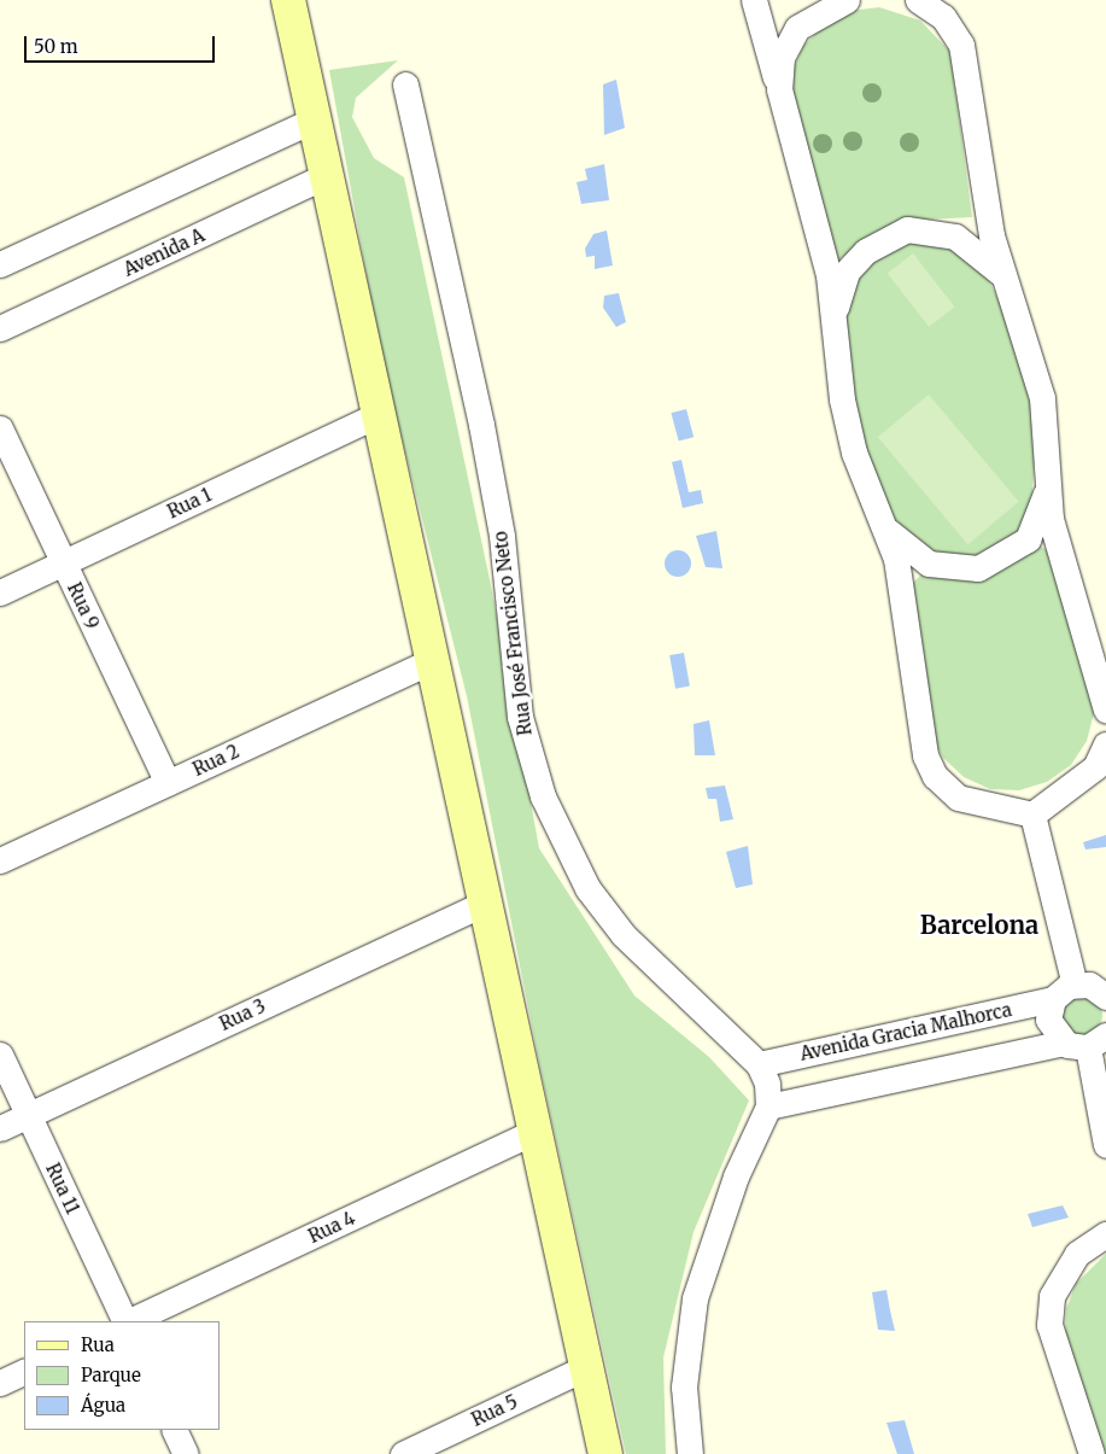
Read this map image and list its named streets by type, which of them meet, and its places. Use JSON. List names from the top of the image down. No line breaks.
{"streets":{"street":["Avenida A","Rua 1","Rua 9","Rua José Francisco Neto","Rua 2","Rua 3","Avenida Gracia Malhorca","Rua 11","Rua 4","Rua 5"]},"crossings":[["Rua 1","Rua 9"],["Rua 9","Rua 2"],["Rua José Francisco Neto","Avenida Gracia Malhorca"],["Rua 3","Rua 11"]],"districts":["Barcelona"],"legend":["Rua","Parque","Água"],"scale_bar":"50 m"}
